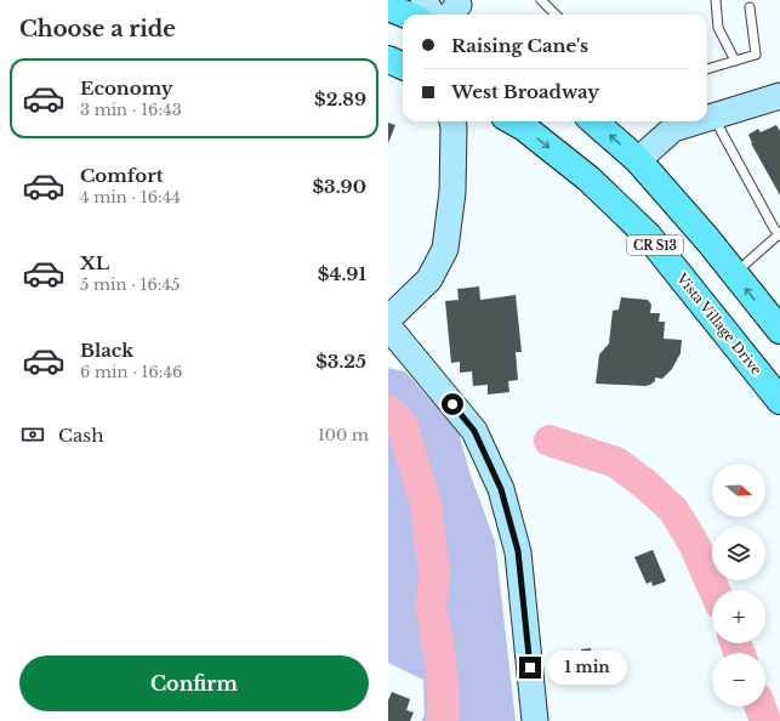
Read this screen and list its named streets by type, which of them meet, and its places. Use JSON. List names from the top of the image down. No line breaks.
{"streets":{"main road":["CR S13","Vista Village Drive"]},"north":"right","page":{"heading":"Choose a ride","banner":["Raising Cane's","West Broadway"],"list":[{"name":"Economy","note":"3 min · 16:43","value":"$2.89"},{"name":"Comfort","note":"4 min · 16:44","value":"$3.90"},{"name":"XL","note":"5 min · 16:45","value":"$4.91"},{"name":"Black","note":"6 min · 16:46","value":"$3.25"}],"pay":["Cash","100 m"],"map_buttons":["+","−"],"buttons":"Confirm","bubble":"1 min"}}
